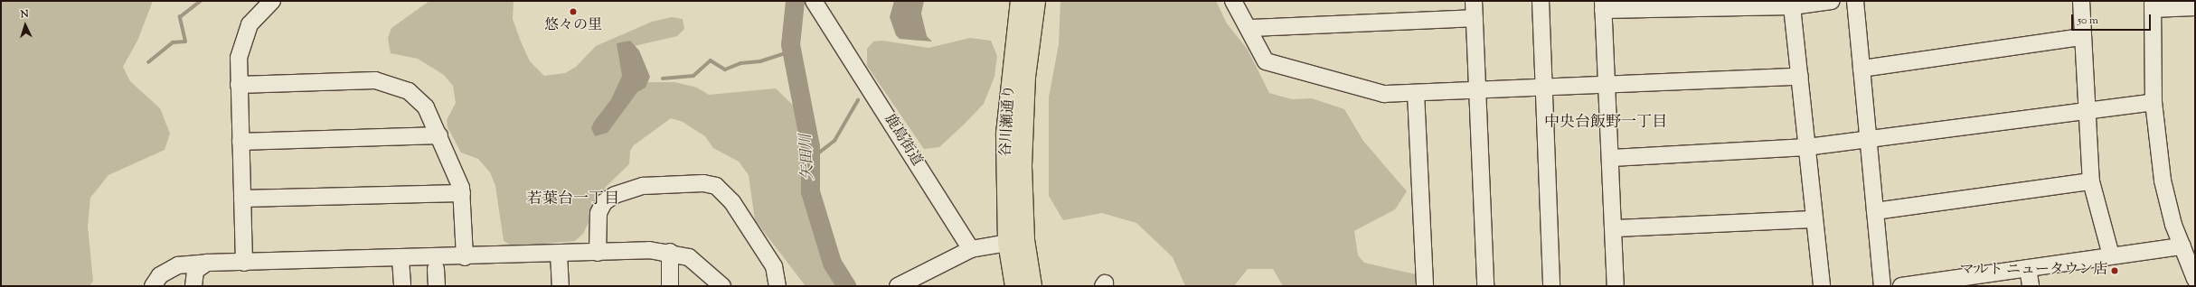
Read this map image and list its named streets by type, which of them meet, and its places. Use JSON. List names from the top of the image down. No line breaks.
{"streets":{"main road":["谷川瀬通り"],"street":["鹿島街道"]},"districts":["中央台飯野一丁目","若葉台一丁目"],"water":["矢田川"],"places":["悠々の里","マルト ニュータウン店"],"scale_bar":"50 m","north":"top"}
